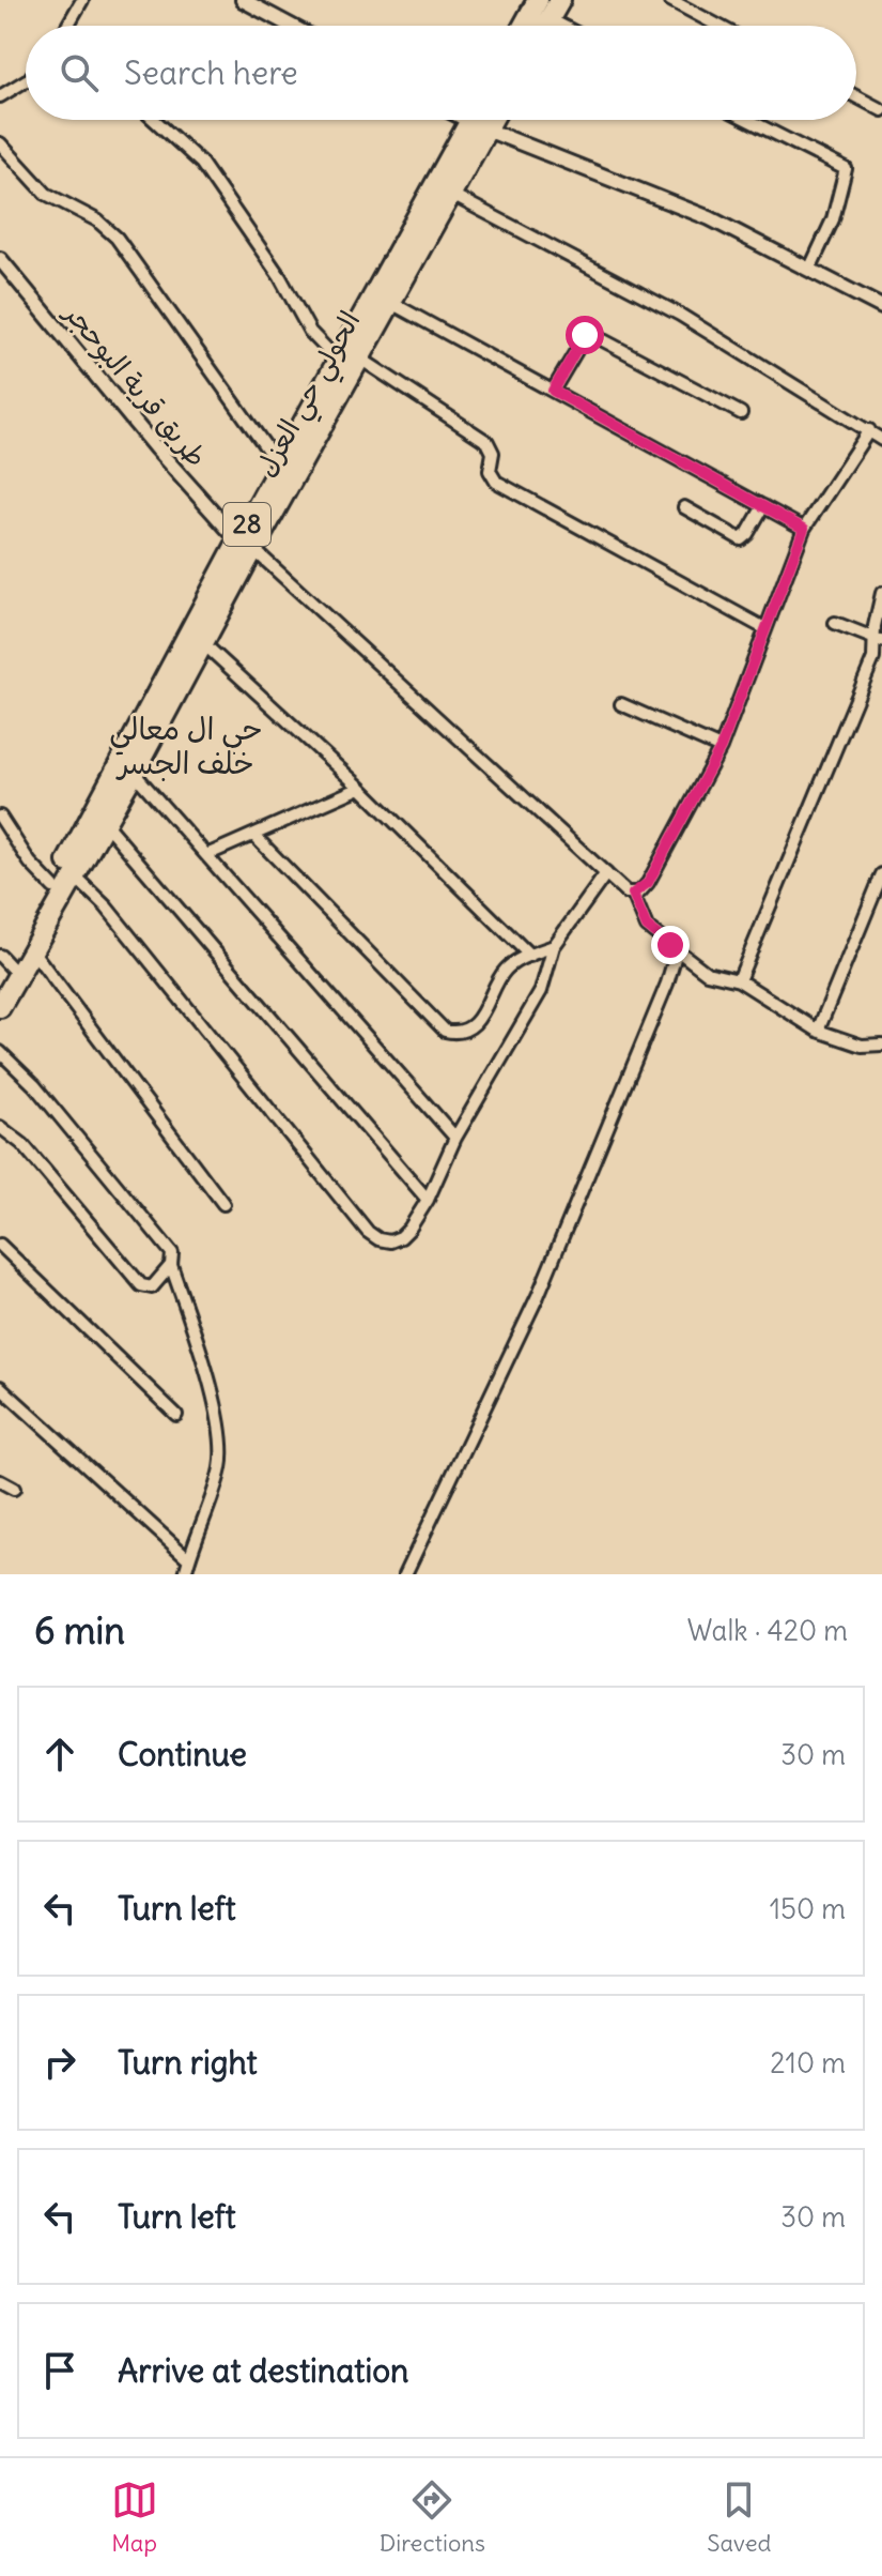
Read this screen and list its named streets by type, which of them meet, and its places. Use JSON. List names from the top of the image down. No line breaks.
{"streets":{"highway":["الحولي حي العزل","28"],"street":["طريق قرية البوحجر"]},"crossings":[["طريق قرية البوحجر","الحولي حي العزل"],["الحولي حي العزل","28"]],"districts":["حي ال معالي خلف الجسر"],"page":{"search":"Search here","heading":["6 min","Walk · 420 m"],"list":[["Continue","30 m"],["Turn left","150 m"],["Turn right","210 m"],["Turn left","30 m"],"Arrive at destination"],"nav":["Map","Directions","Saved"]}}
